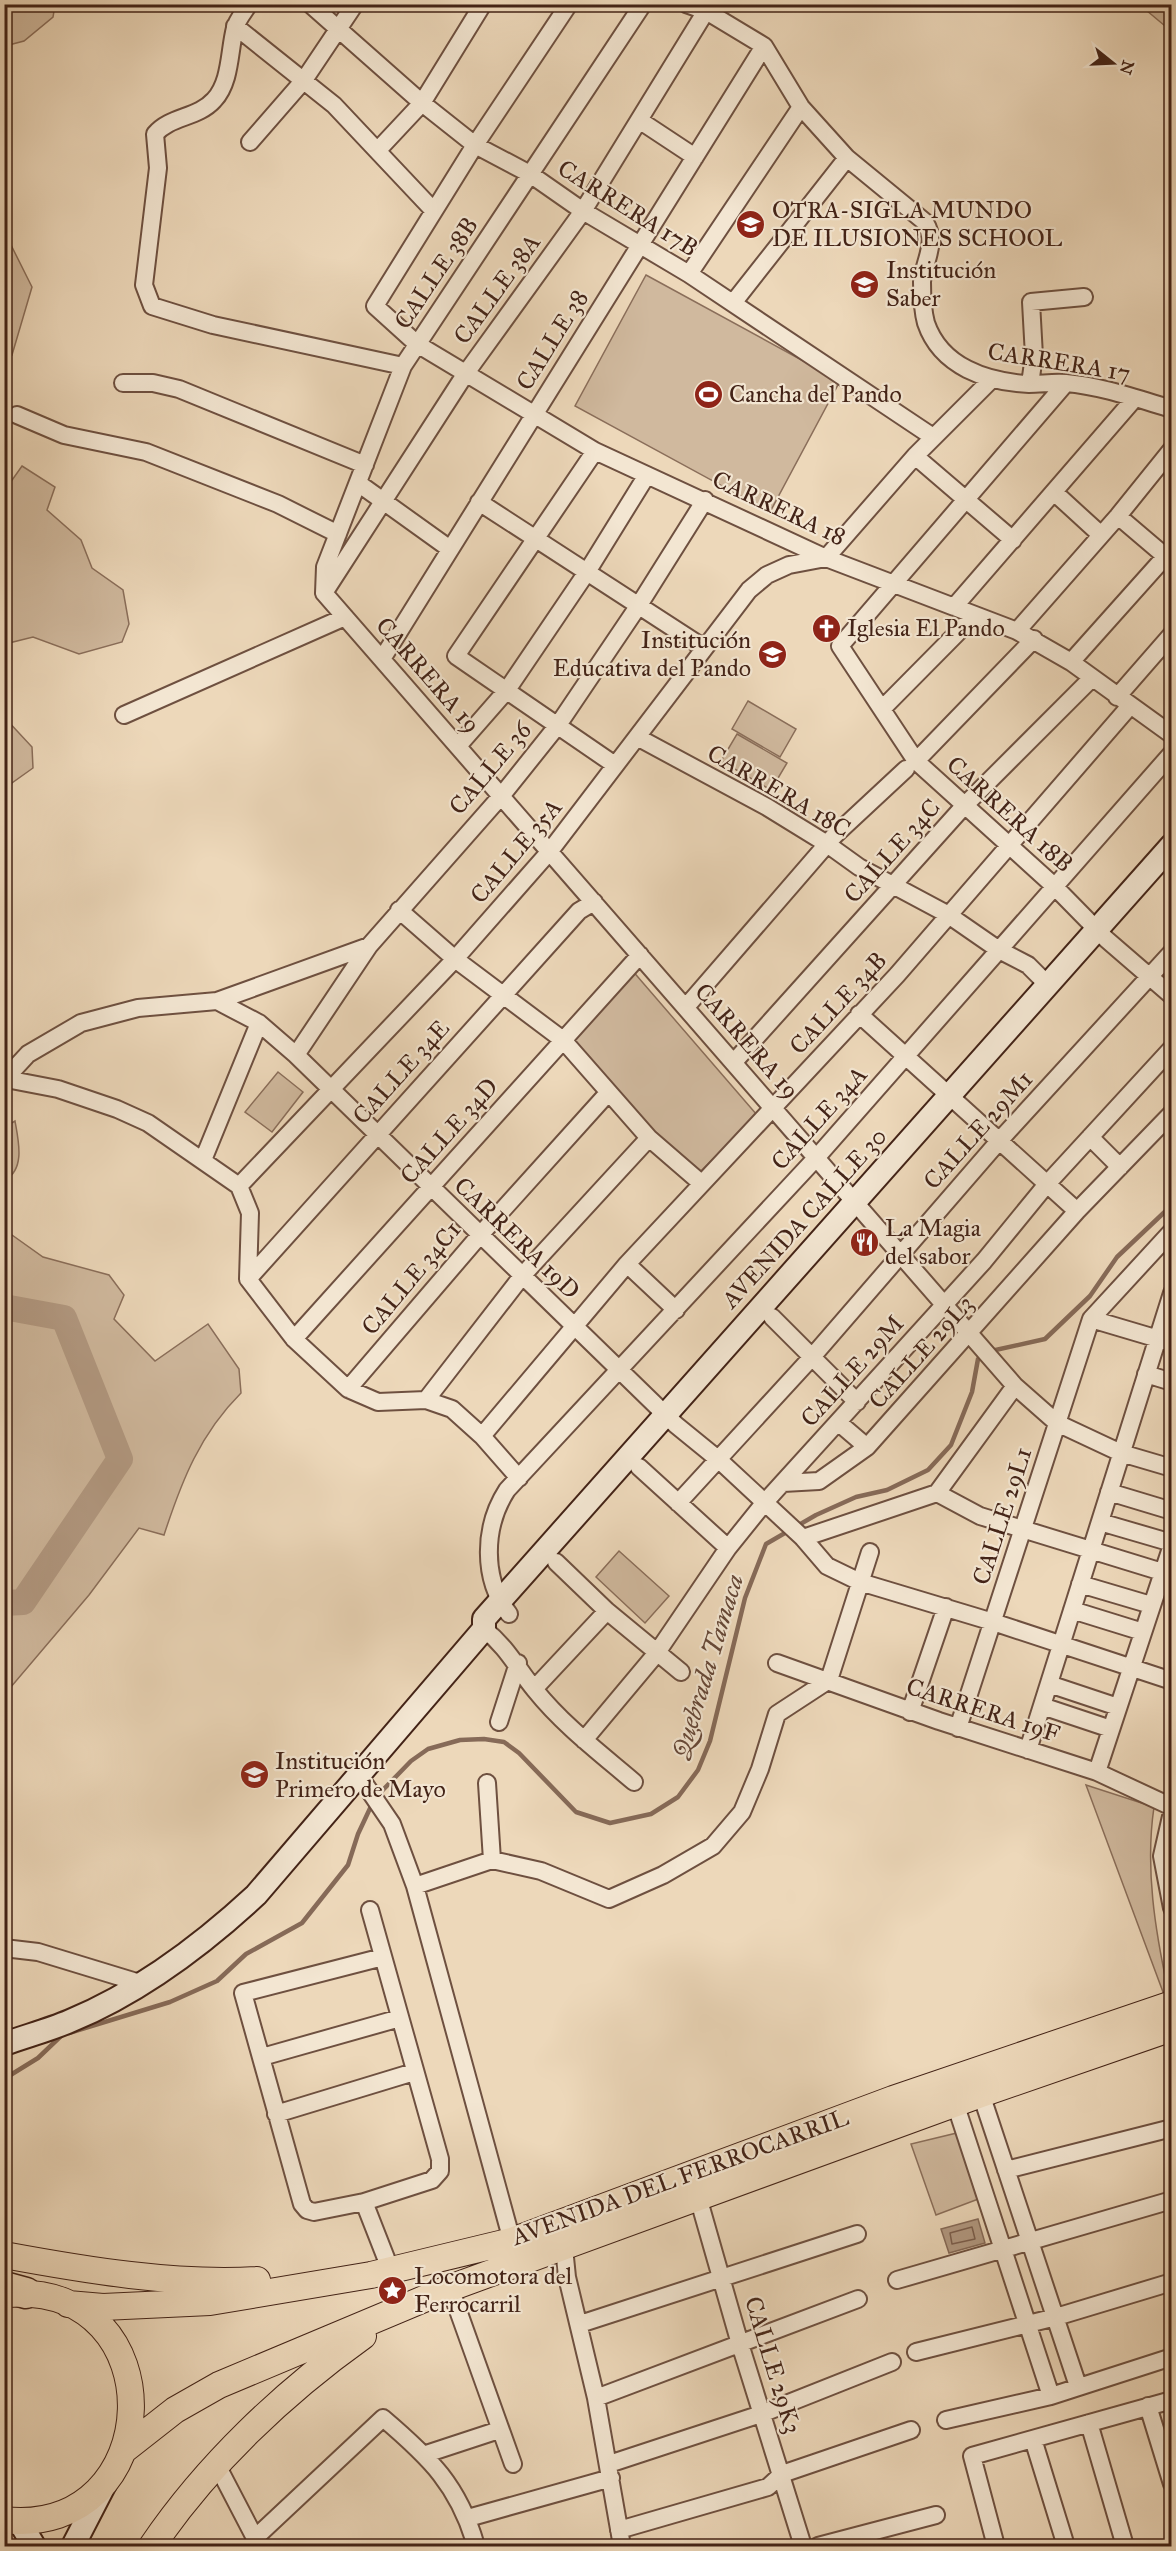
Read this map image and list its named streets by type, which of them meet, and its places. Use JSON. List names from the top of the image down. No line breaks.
{"streets":{"main road":["AVENIDA CALLE 30","AVENIDA DEL FERROCARRIL"],"street":["CARRERA 17B","CALLE 38B","CALLE 38A","CALLE 38","CARRERA 17","CARRERA 18","CARRERA 19","CALLE 36","CARRERA 18C","CARRERA 18B","CALLE 35A","CALLE 34C","CALLE 34B","CALLE 34E","CALLE 34A","CALLE 29M1","CALLE 34D","CARRERA 19D","CALLE 34C1","CALLE 29L3","CALLE 29M","CALLE 29L1","CARRERA 19F","CALLE 29K3"]},"crossings":[["CARRERA 17B","CALLE 38B"],["CARRERA 17B","CALLE 38A"],["CARRERA 17B","CALLE 38"],["CALLE 38B","CALLE 38A"],["CALLE 38B","CARRERA 18"],["CALLE 38B","CARRERA 19"],["CALLE 38A","CARRERA 17"],["CALLE 38A","CARRERA 18"],["CALLE 38A","CARRERA 19"],["CALLE 38","CARRERA 17"],["CALLE 38","CARRERA 18"],["CALLE 38","CARRERA 19"],["CARRERA 18","CALLE 36"],["CARRERA 18","CARRERA 18B"],["CARRERA 18","CALLE 35A"],["CARRERA 18","CALLE 34C"],["CARRERA 18","CALLE 34B"],["CARRERA 19","CALLE 36"],["CARRERA 19","CALLE 35A"],["CARRERA 19","CALLE 34C"],["CARRERA 19","CALLE 34B"],["CARRERA 19","CALLE 34E"],["CARRERA 19","CALLE 34A"],["CARRERA 19","CALLE 29M1"],["CARRERA 19","CALLE 34D"],["CARRERA 19","AVENIDA CALLE 30"],["CARRERA 19","CALLE 29L3"],["CARRERA 19","CALLE 29M"],["CARRERA 19","CALLE 29L1"],["CALLE 36","CARRERA 19D"],["CARRERA 18C","CALLE 35A"],["CARRERA 18C","CALLE 34C"],["CARRERA 18C","CALLE 34B"],["CARRERA 18C","CALLE 34A"],["CARRERA 18C","AVENIDA CALLE 30"],["CARRERA 18B","CALLE 34C"],["CARRERA 18B","CALLE 34B"],["CARRERA 18B","CALLE 34A"],["CARRERA 18B","CALLE 29M1"],["CARRERA 18B","AVENIDA CALLE 30"],["CALLE 35A","CARRERA 19D"],["CALLE 34B","CARRERA 19D"],["CALLE 34E","CARRERA 19D"],["CALLE 34A","AVENIDA CALLE 30"],["CALLE 34A","CARRERA 19D"],["CALLE 29M1","CARRERA 19D"],["CALLE 34D","CARRERA 19D"],["AVENIDA CALLE 30","CARRERA 19D"],["CARRERA 19D","CALLE 34C1"],["CARRERA 19D","CALLE 29M"],["CARRERA 19D","CALLE 29L1"],["CALLE 29L3","CALLE 29M"],["CALLE 29L1","CARRERA 19F"],["AVENIDA DEL FERROCARRIL","CALLE 29K3"]],"water":["Quebrada Tamaca"],"places":{"school or university":["OTRA-SIGLA MUNDO DE ILUSIONES SCHOOL","Institución Saber","Institución Educativa del Pando","Institución Primero de Mayo"],"sports":["Cancha del Pando"],"church":["Iglesia El Pando"],"restaurant":["La Magia del sabor"],"place":["Locomotora del Ferrocarril"]},"north":"right"}
